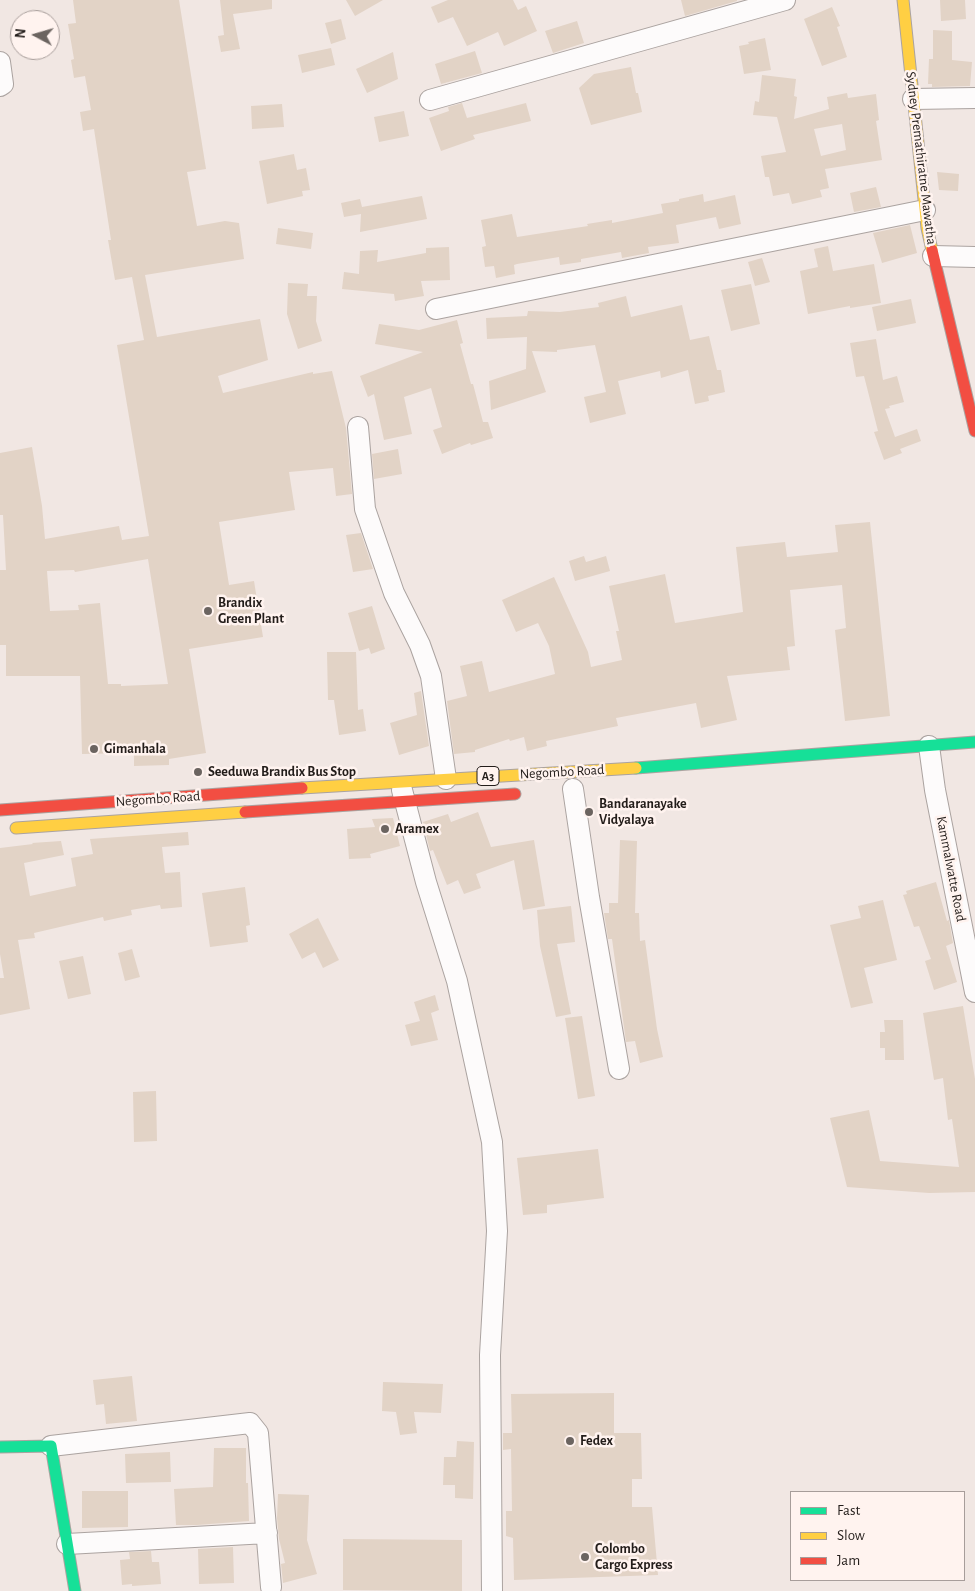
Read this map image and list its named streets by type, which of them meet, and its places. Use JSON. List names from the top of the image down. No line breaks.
{"streets":{"main road":["Sydney Premathiratne Mawatha","Negombo Road","A3"],"street":["Kammalwatte Road"]},"crossings":[["Negombo Road","Kammalwatte Road"]],"places":["Brandix Green Plant","Gimanhala","Seeduwa Brandix Bus Stop","Bandaranayake Vidyalaya","Aramex","Fedex","Colombo Cargo Express"],"legend":["Fast","Slow","Jam"],"north":"left"}
